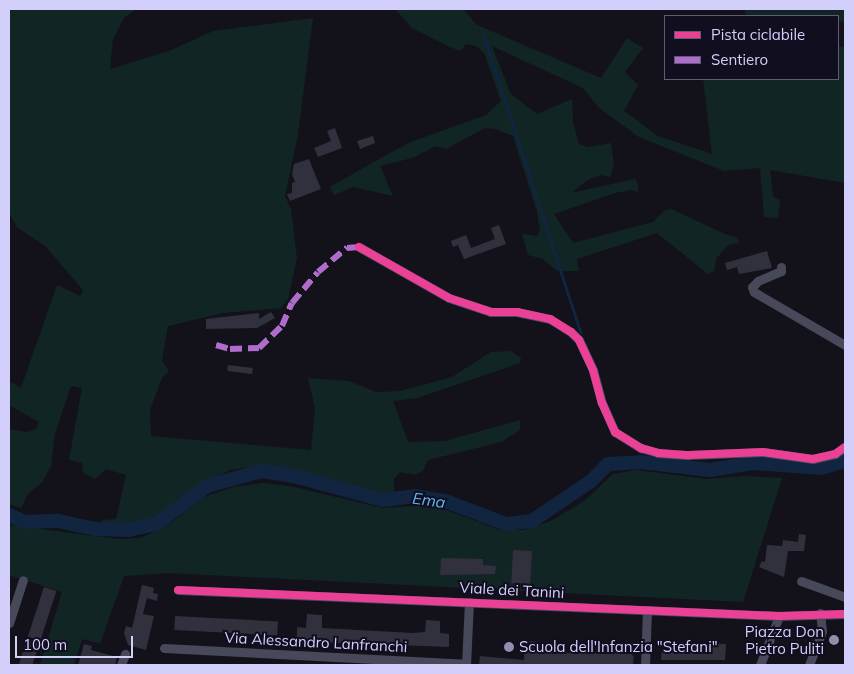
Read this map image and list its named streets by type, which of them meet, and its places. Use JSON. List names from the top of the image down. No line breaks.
{"streets":{"street":["Viale dei Tanini","Via Alessandro Lanfranchi"]},"water":["Ema"],"places":["Piazza Don Pietro Puliti","Scuola dell'Infanzia \"Stefani\""],"legend":["Pista ciclabile","Sentiero"],"scale_bar":"100 m"}
